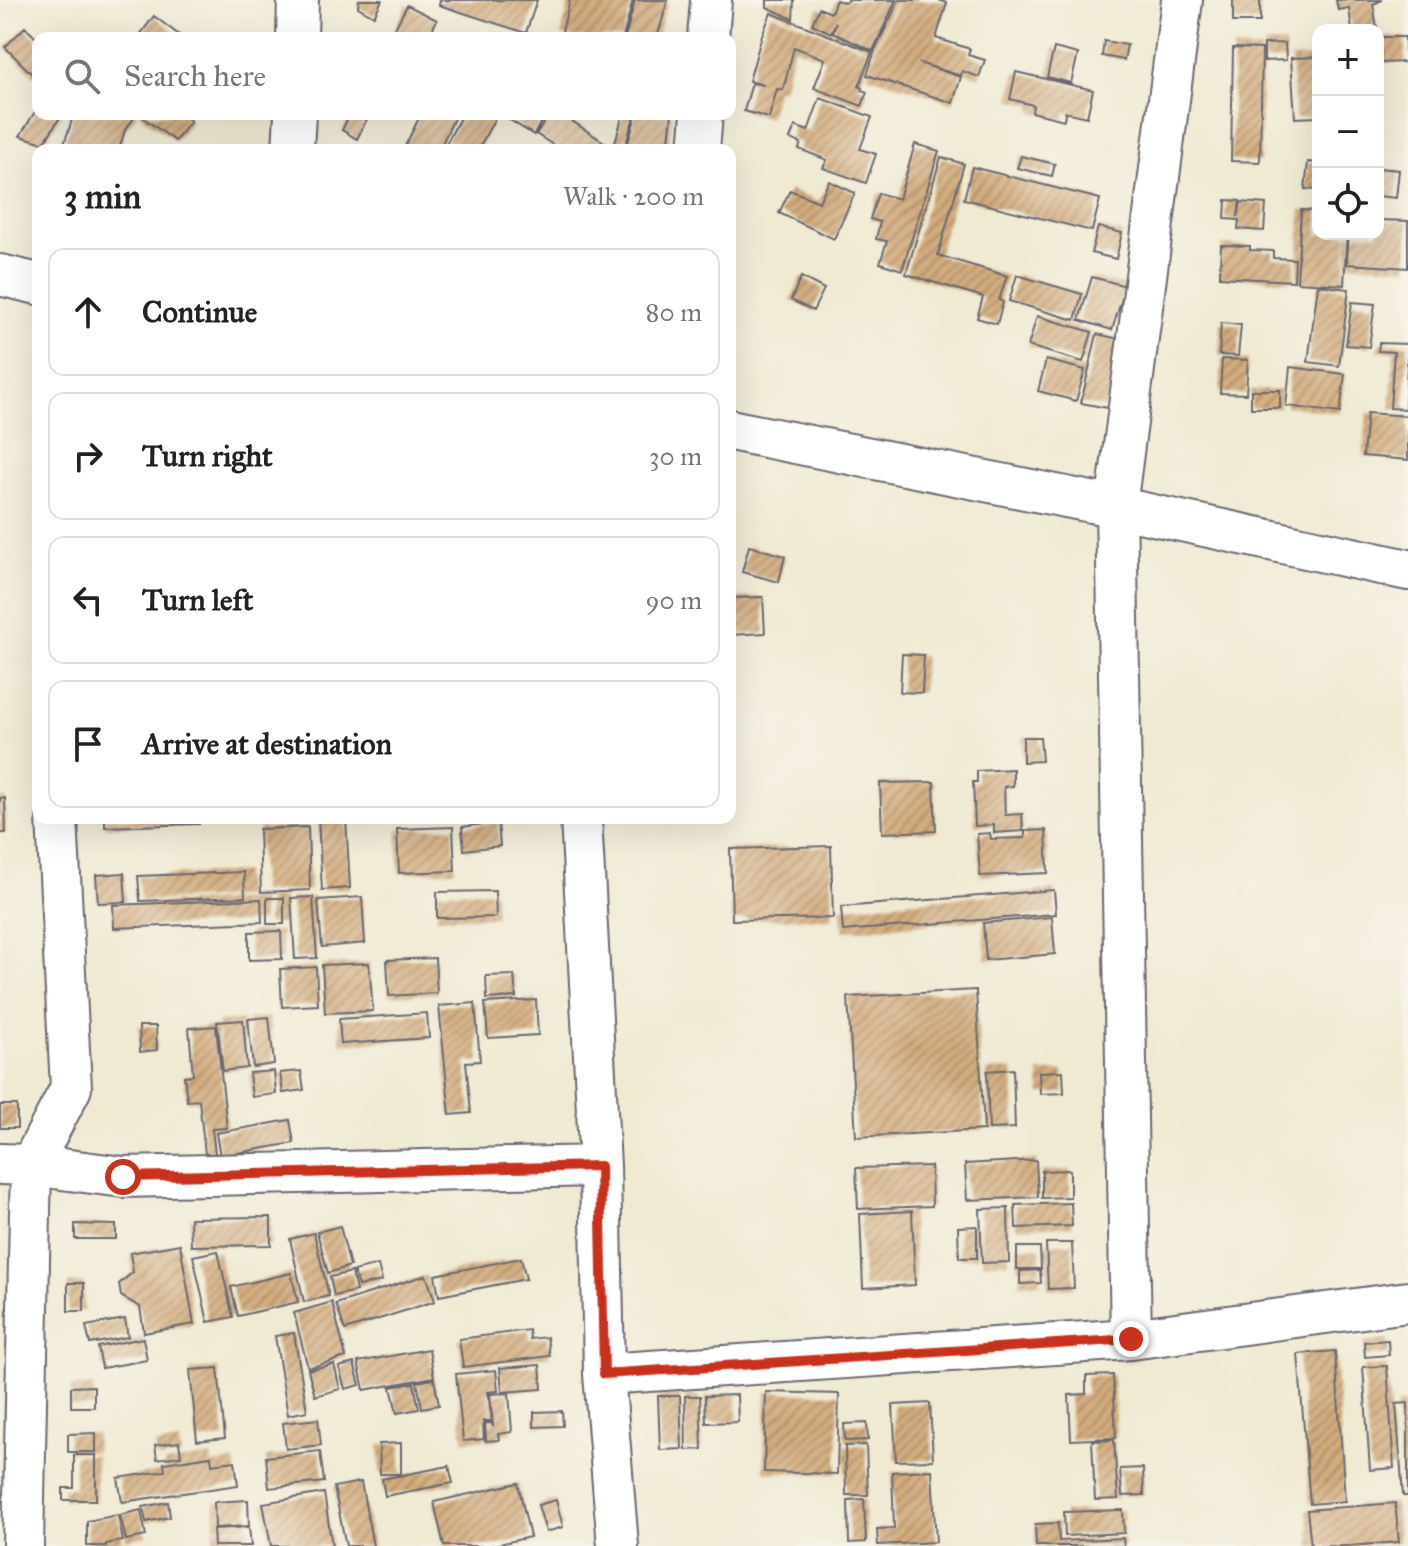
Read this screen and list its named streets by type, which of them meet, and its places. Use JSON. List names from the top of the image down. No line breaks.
{"page":{"map_buttons":["+","−"],"search":"Search here","heading":["3 min","Walk · 200 m"],"list":[["Continue","80 m"],["Turn right","30 m"],["Turn left","90 m"],"Arrive at destination"]}}
